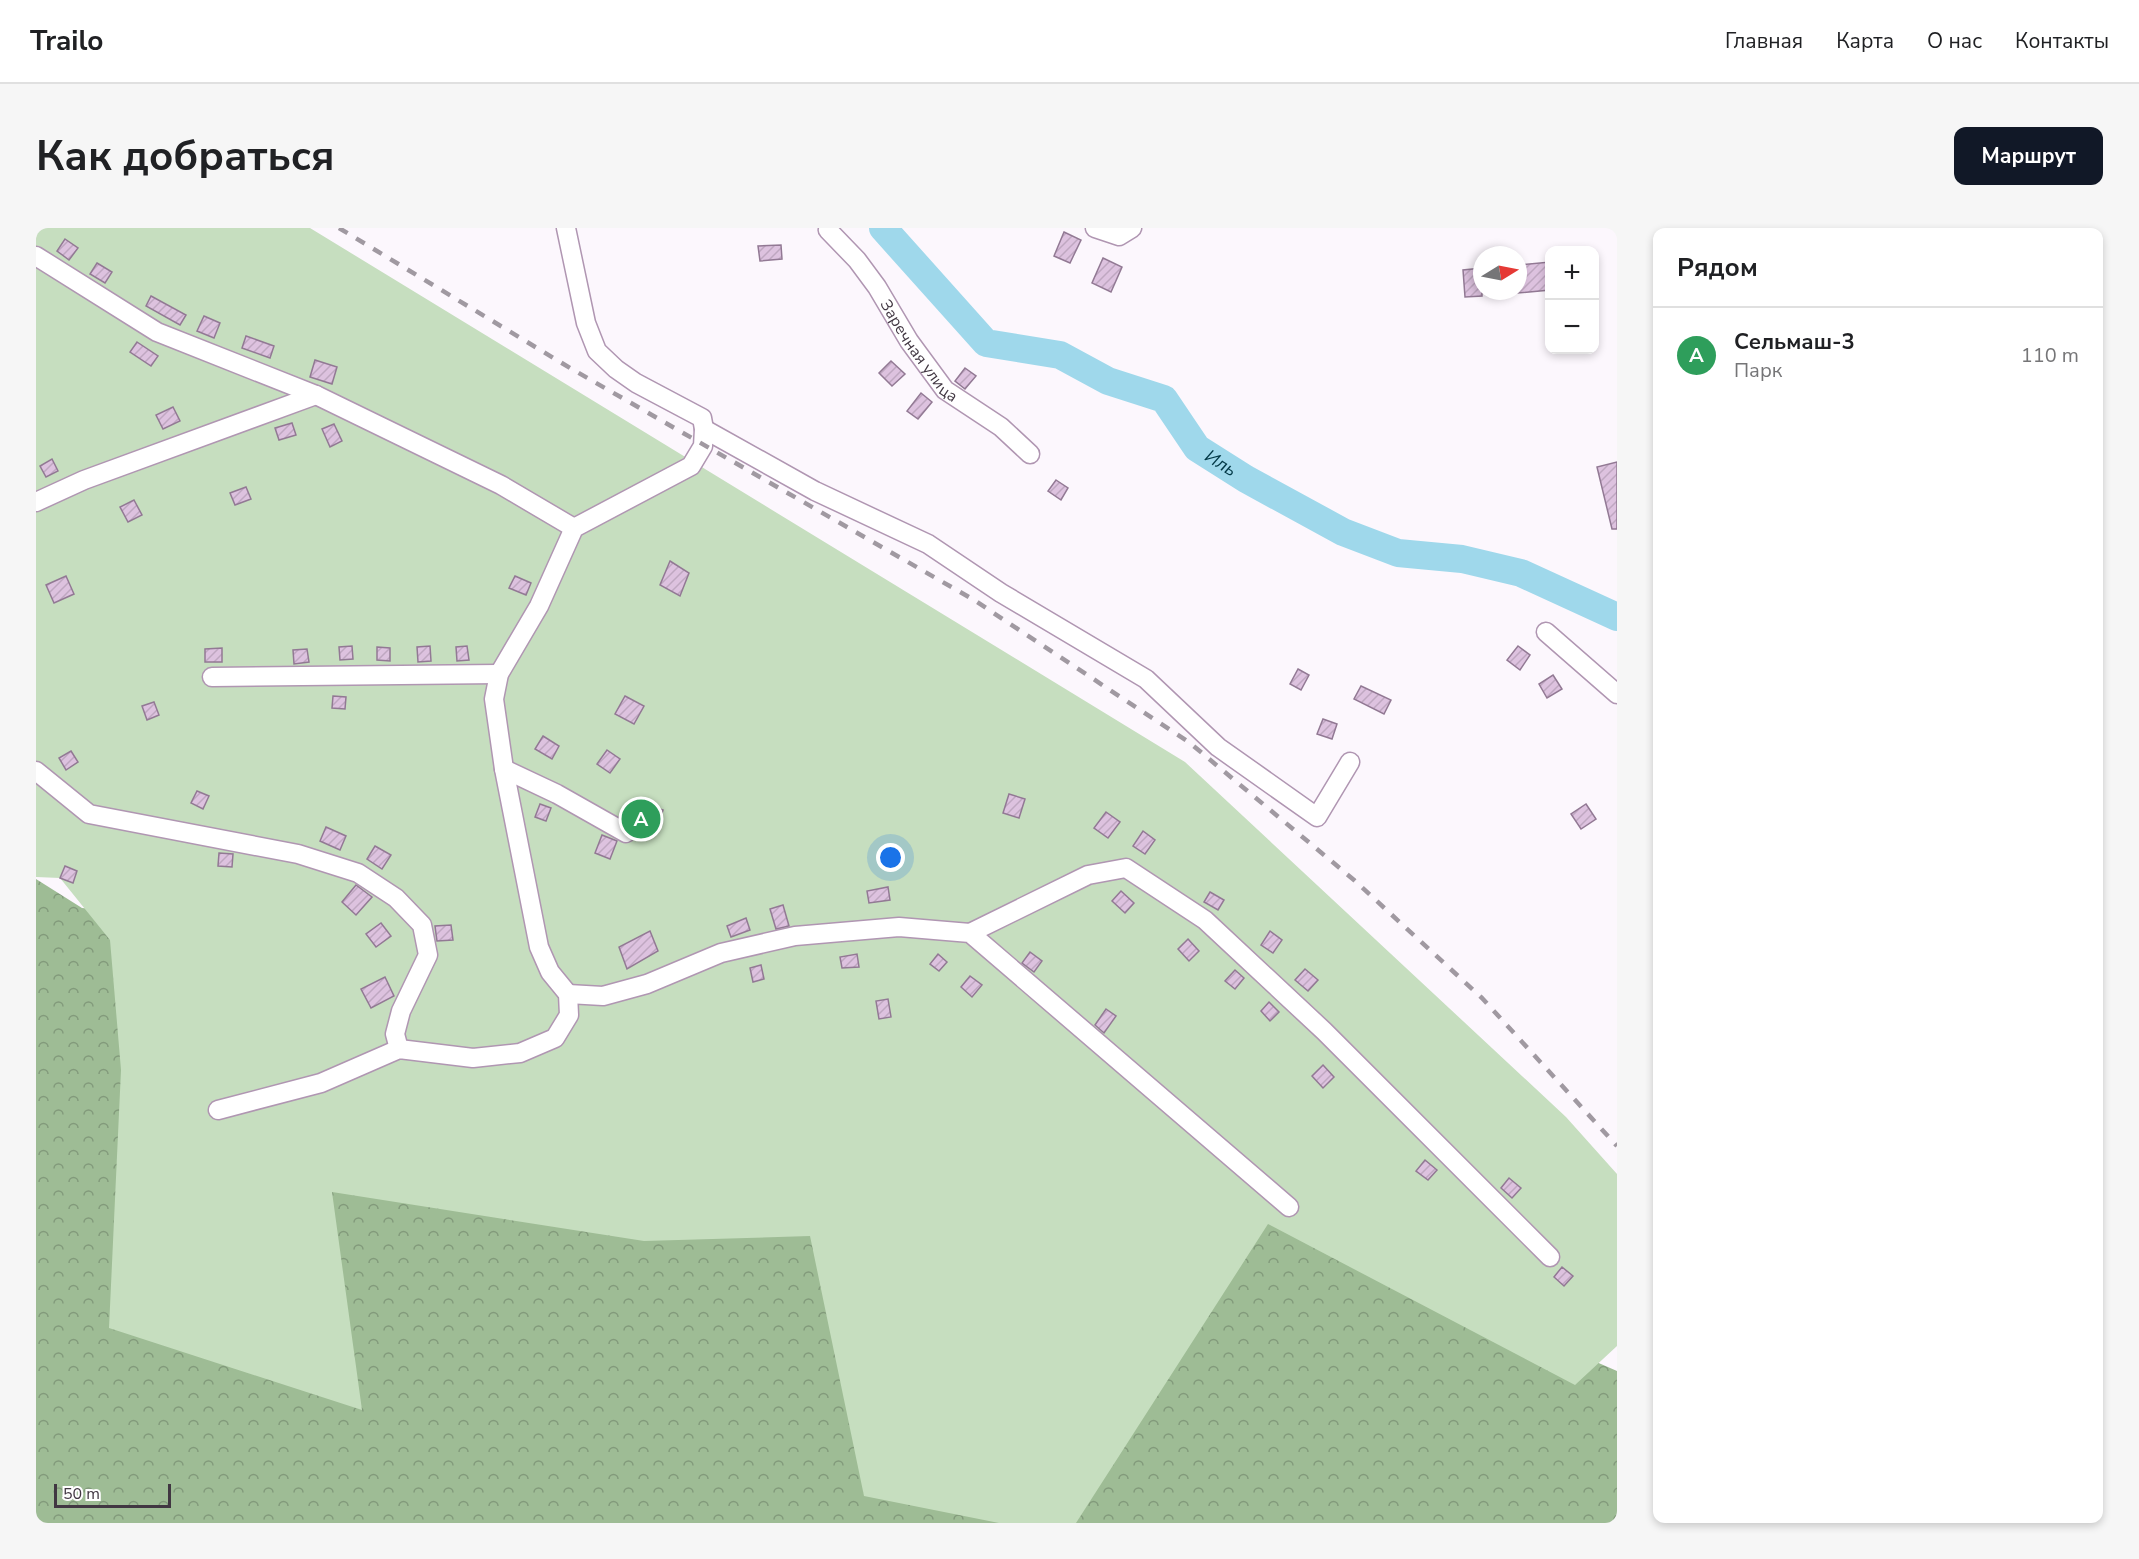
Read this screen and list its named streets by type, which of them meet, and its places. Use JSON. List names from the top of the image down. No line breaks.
{"streets":{"street":["Заречная улица"]},"water":["Иль"],"scale_bar":"50 m","north":"right","page":{"header":"Trailo","nav":["Главная","Карта","О нас","Контакты"],"buttons":"Маршрут","title":"Как добраться","heading":"Рядом","map_buttons":["+","−"],"list":[{"mark":"A","name":"Сельмаш-3","note":"Парк","value":"110 m"}],"pins":"A","scale":"50 m"}}
